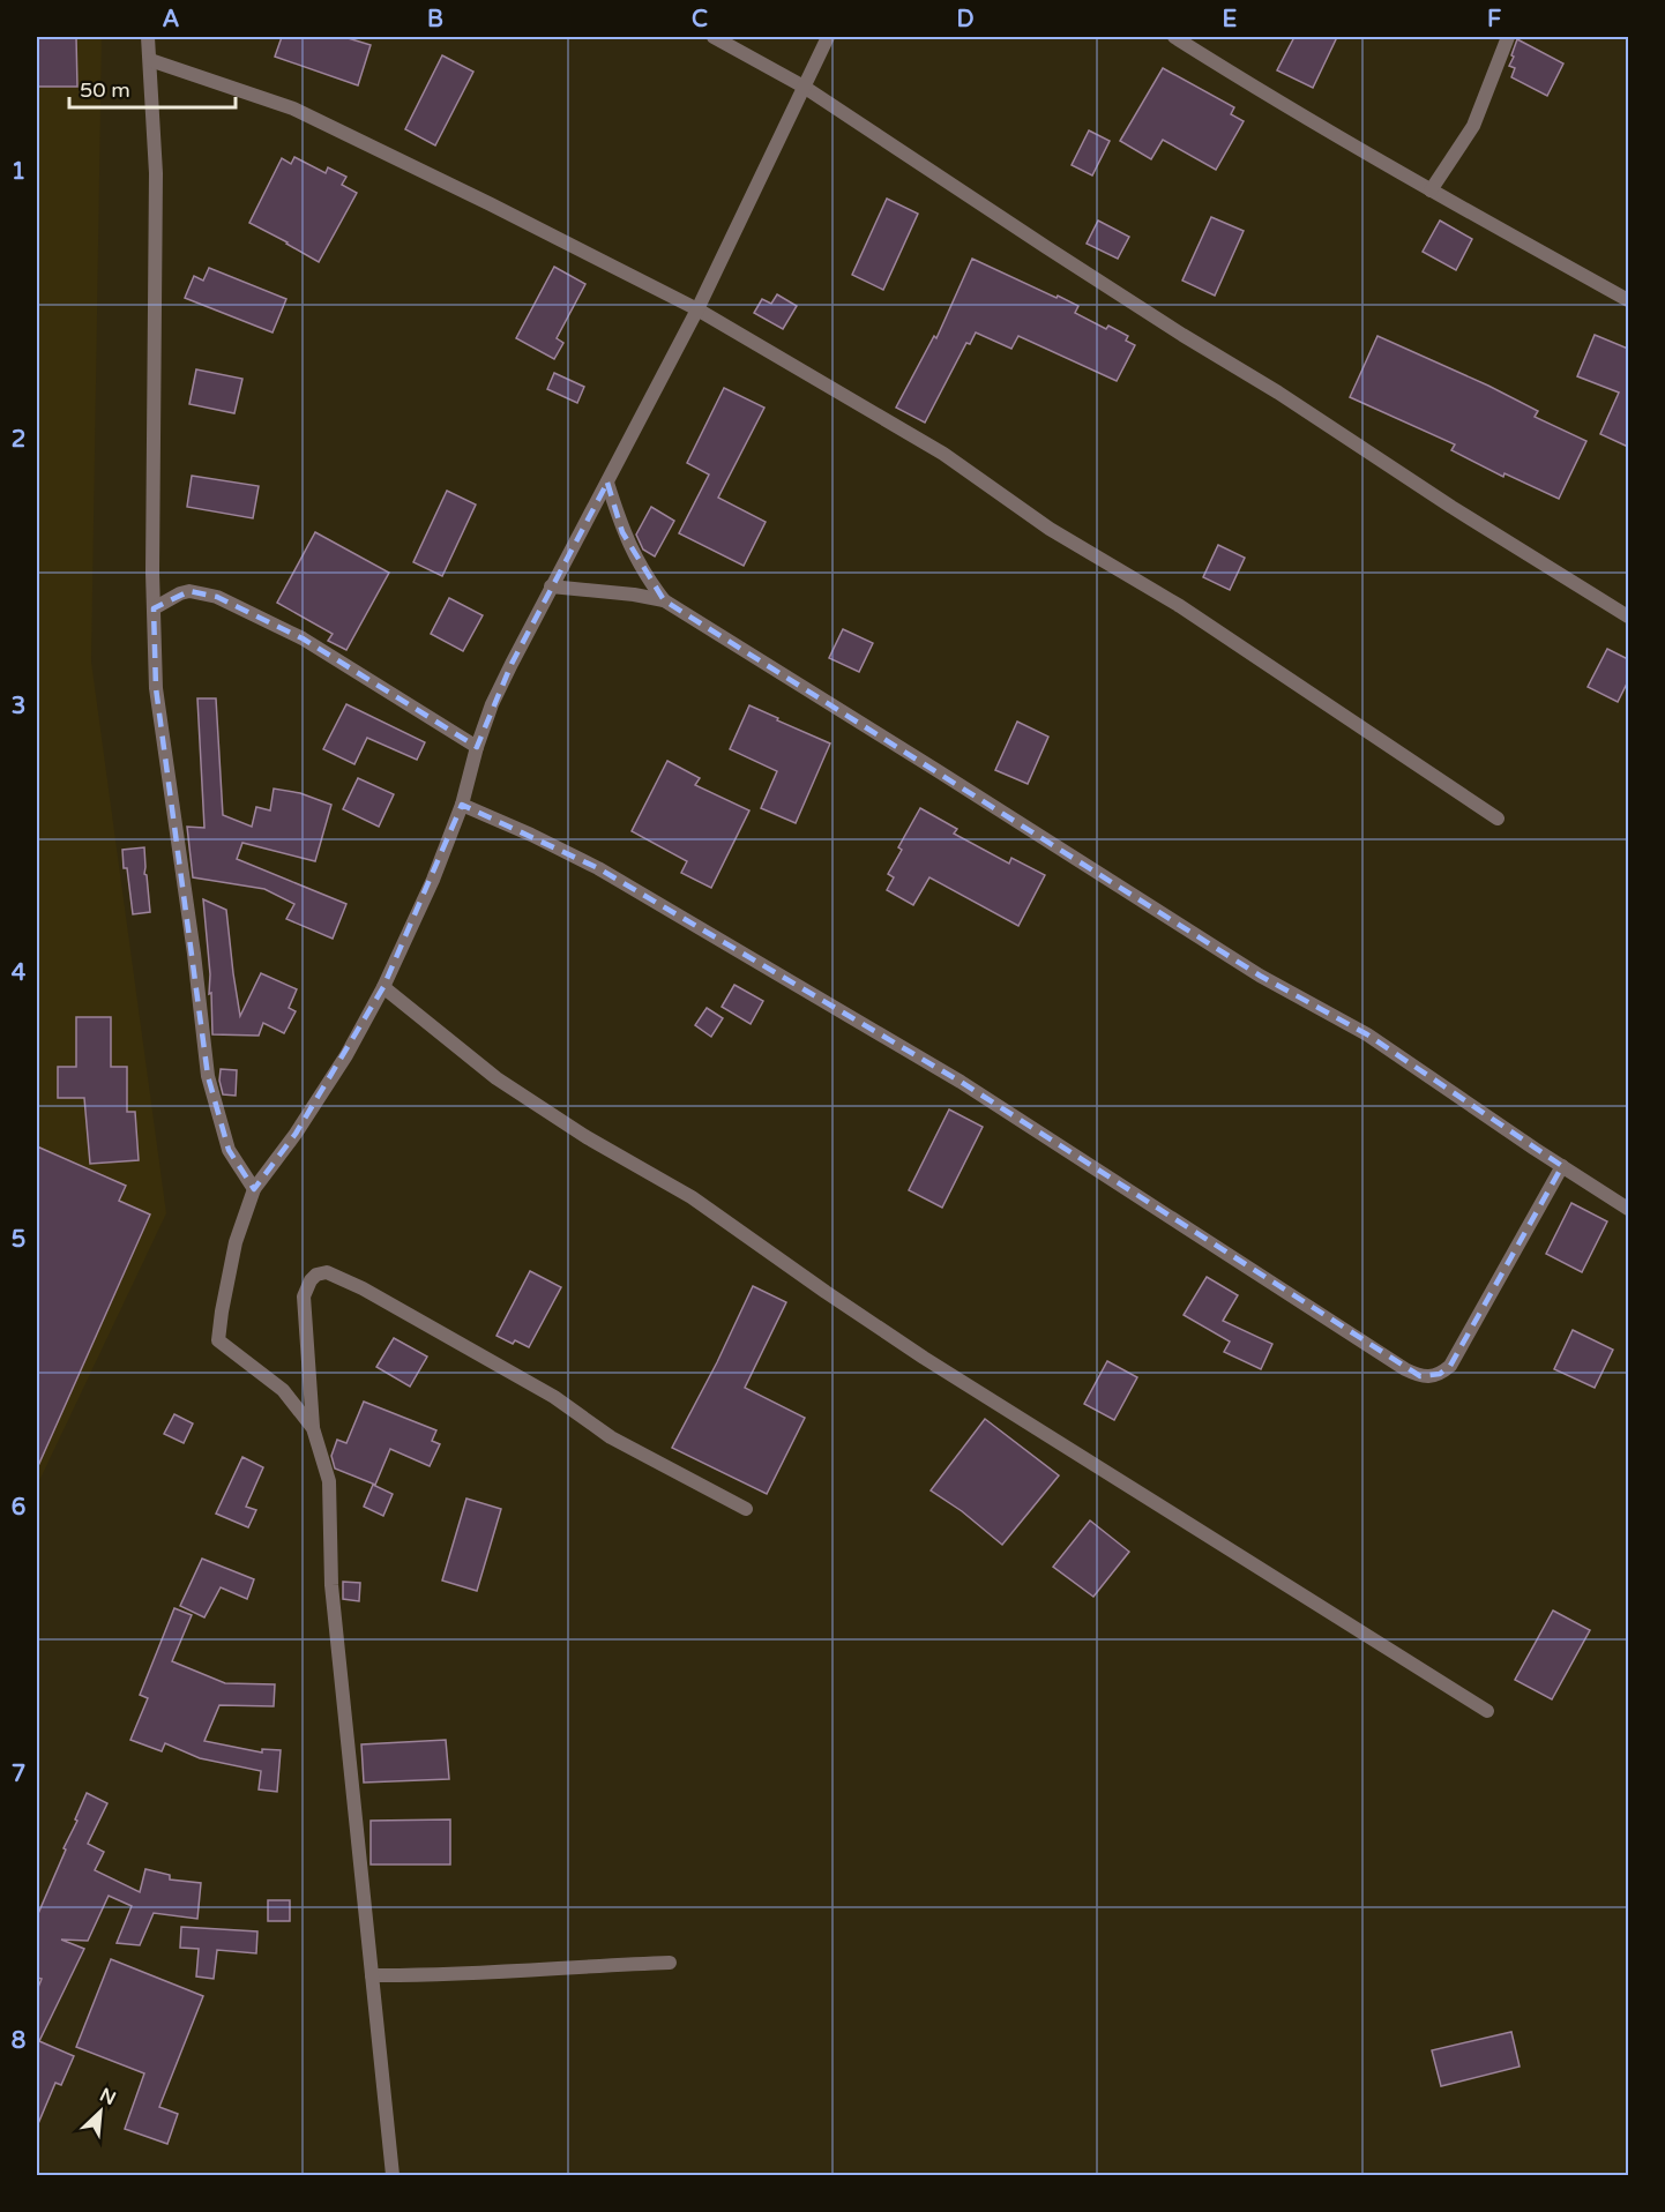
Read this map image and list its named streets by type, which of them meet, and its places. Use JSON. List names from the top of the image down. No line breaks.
{"scale_bar":"50 m","north":"top right","grid":{"columns":["A","B","C","D","E","F"],"rows":["1","2","3","4","5","6","7","8"]}}
